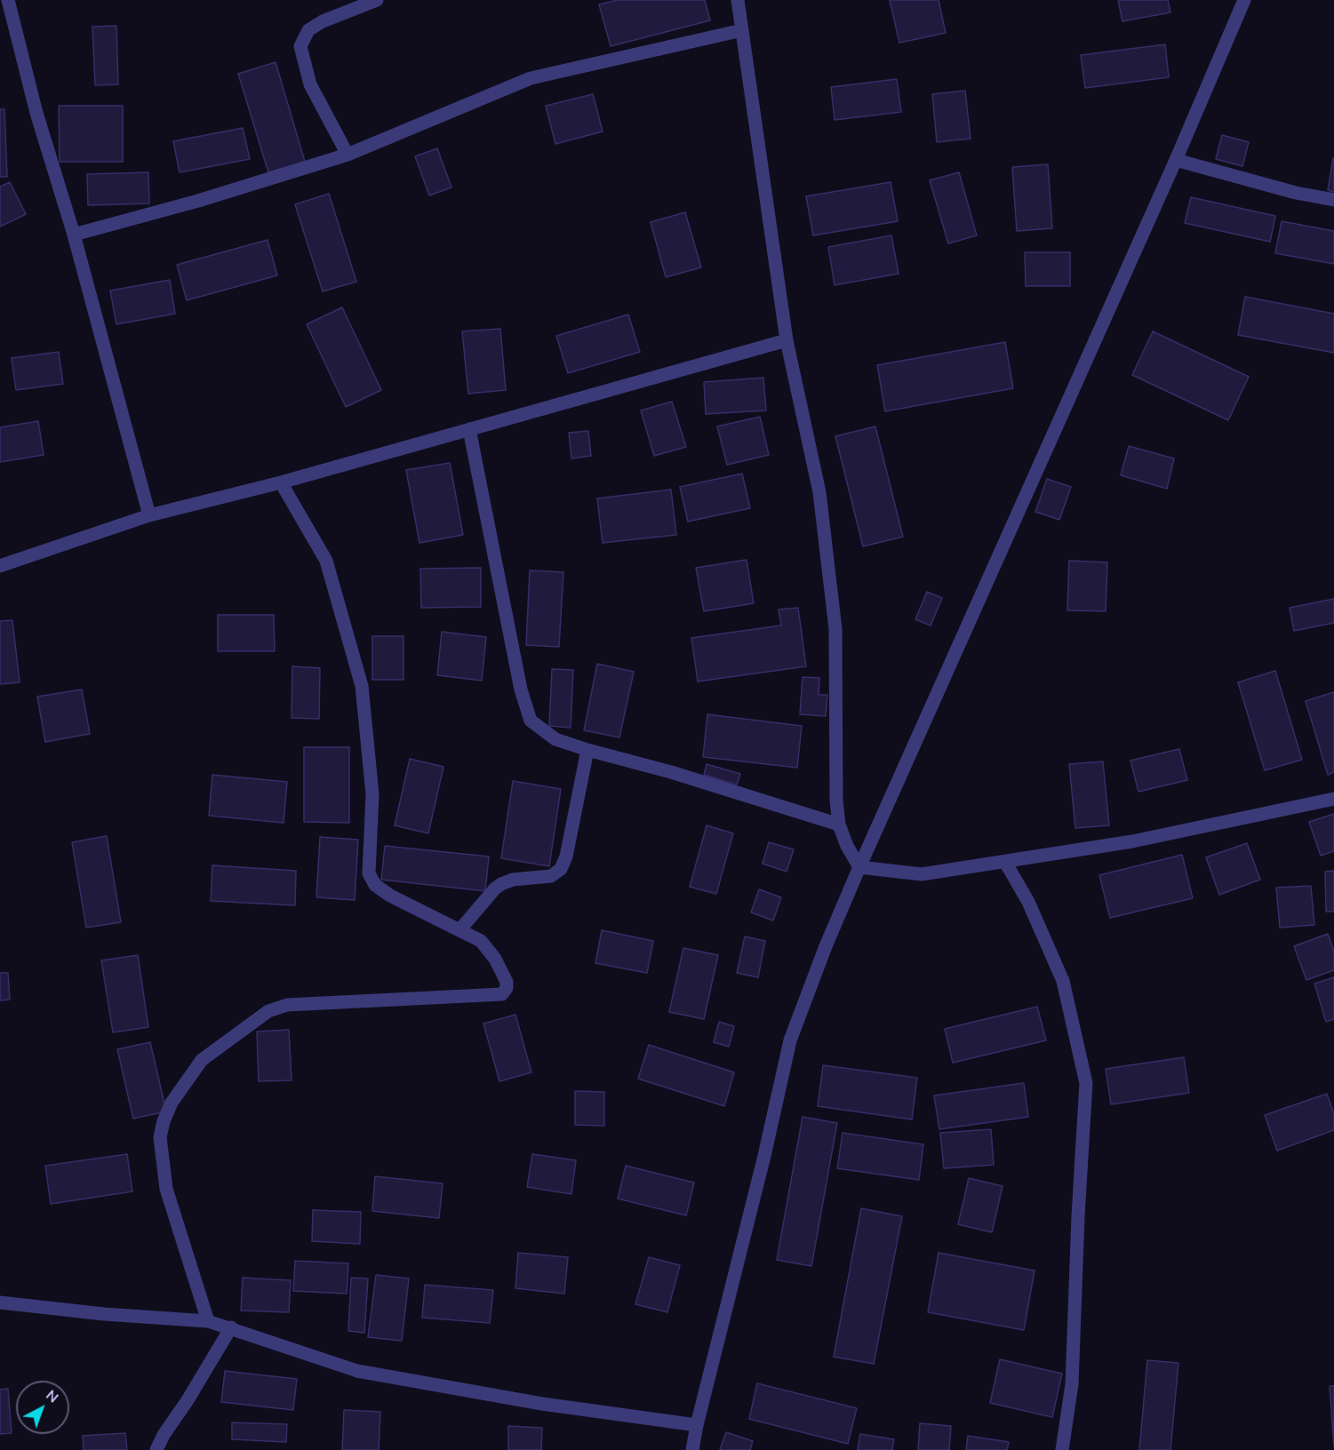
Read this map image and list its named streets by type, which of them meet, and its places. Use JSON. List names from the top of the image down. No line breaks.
{"north":"top right"}
